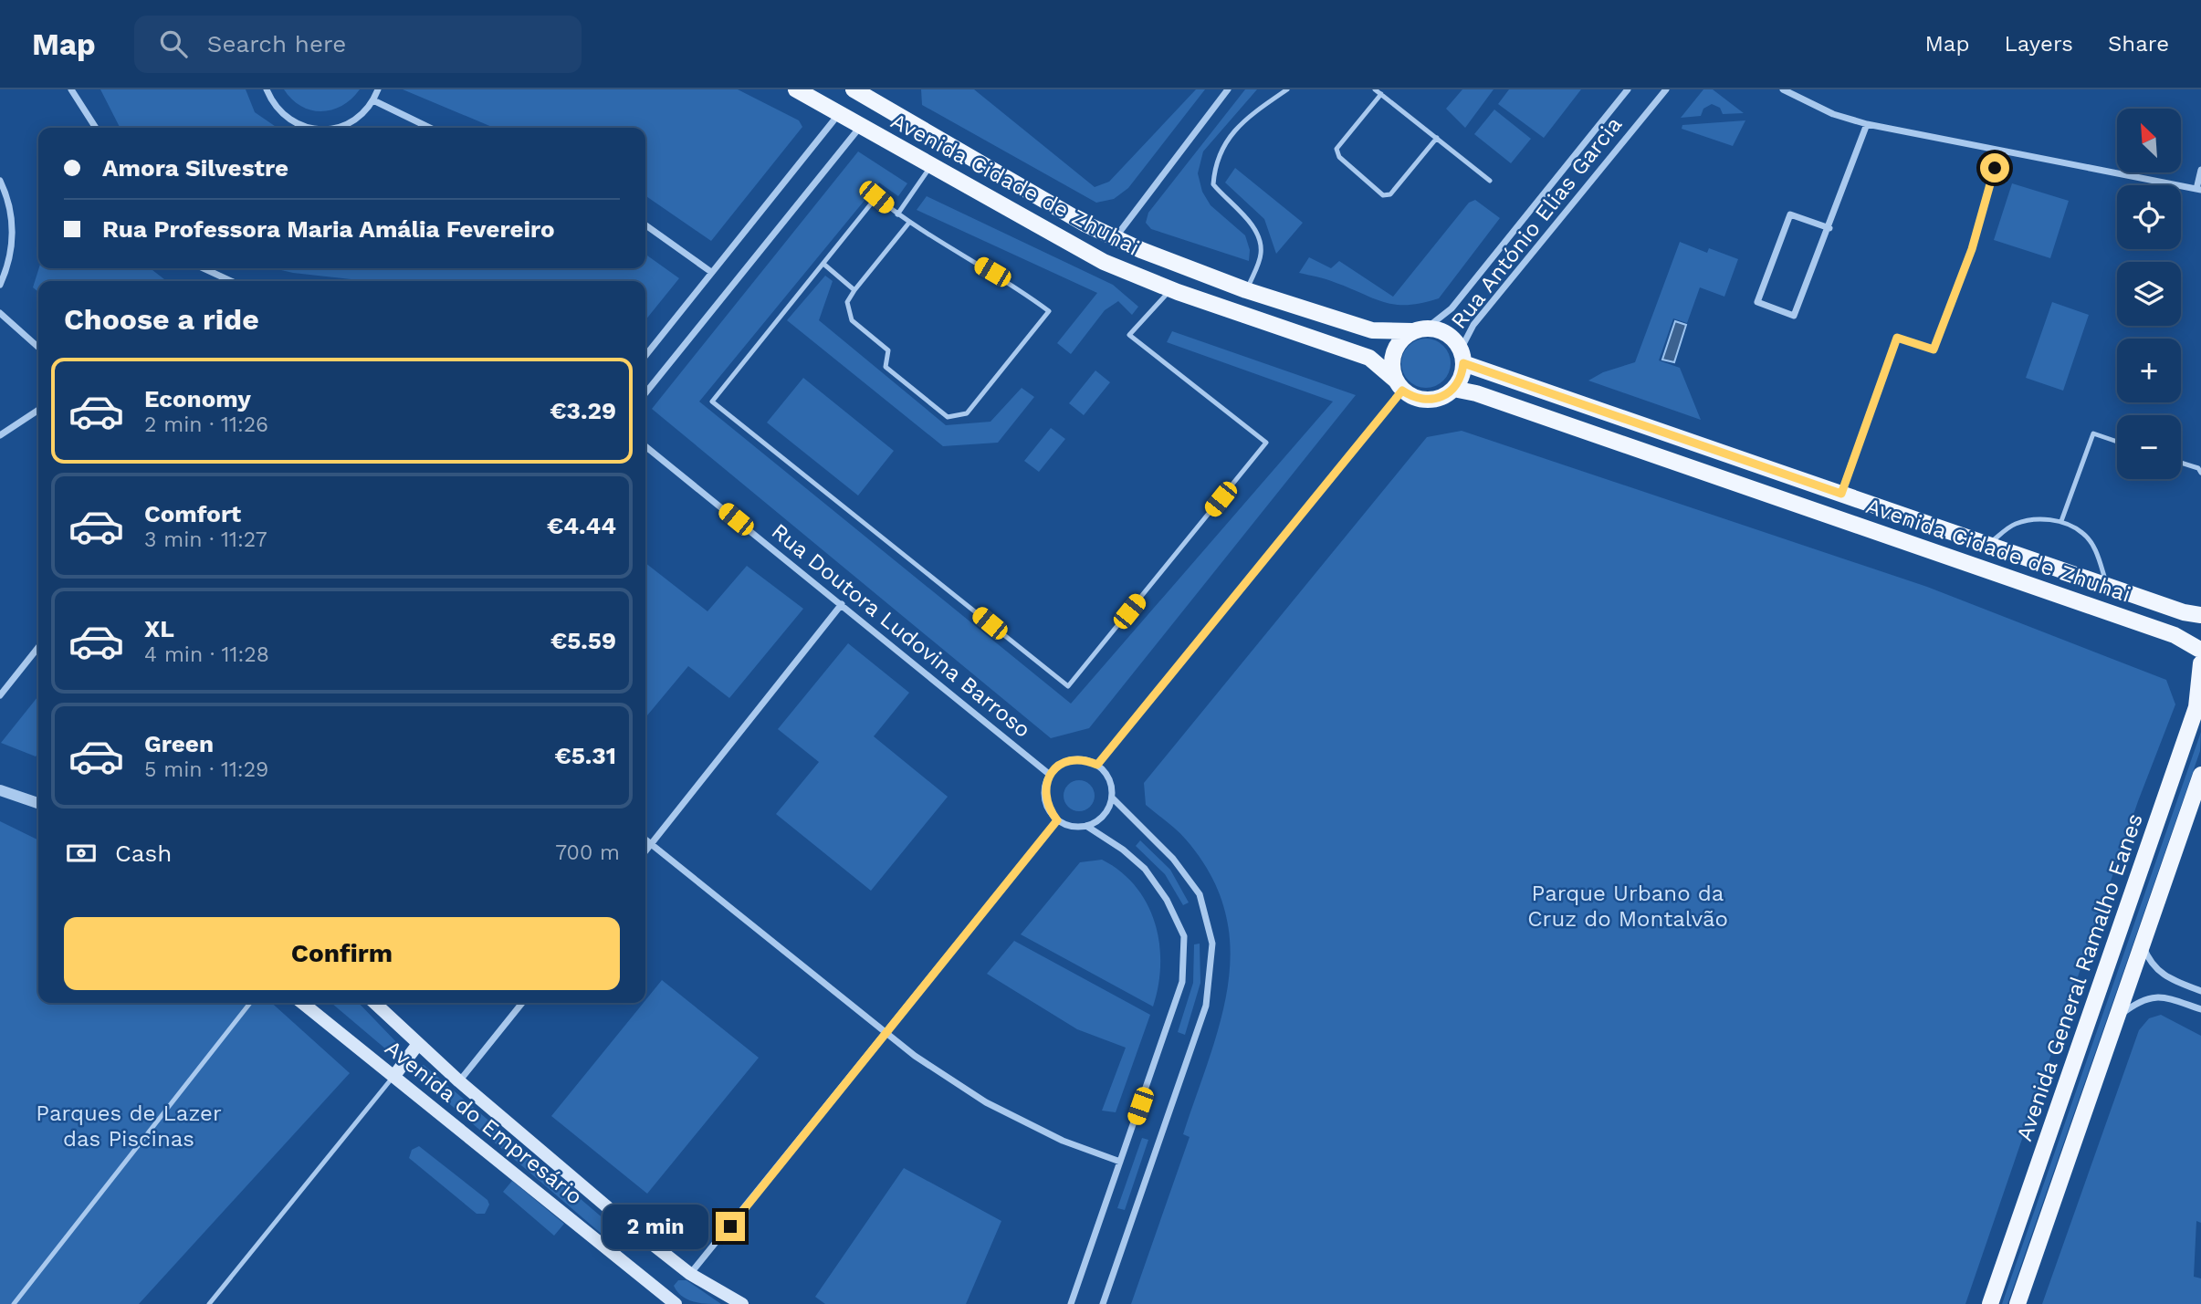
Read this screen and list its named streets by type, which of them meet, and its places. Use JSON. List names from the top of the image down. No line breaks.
{"streets":{"main road":["Avenida Cidade de Zhuhai","Avenida General Ramalho Eanes","Avenida do Empresário"],"street":["Rua António Elias Garcia","Rua Doutora Ludovina Barroso"]},"crossings":[["Avenida Cidade de Zhuhai","Rua António Elias Garcia"],["Avenida Cidade de Zhuhai","Avenida General Ramalho Eanes"]],"parks":["Parque Urbano da Cruz do Montalvão","Parques de Lazer das Piscinas"],"north":"top left","page":{"header":"Map","search":"Search here","nav":["Map","Layers","Share"],"map_buttons":["+","−"],"banner":["Amora Silvestre","Rua Professora Maria Amália Fevereiro"],"heading":"Choose a ride","list":[{"name":"Economy","note":"2 min · 11:26","value":"€3.29"},{"name":"Comfort","note":"3 min · 11:27","value":"€4.44"},{"name":"XL","note":"4 min · 11:28","value":"€5.59"},{"name":"Green","note":"5 min · 11:29","value":"€5.31"}],"pay":["Cash","700 m"],"buttons":"Confirm","bubble":"2 min"}}
